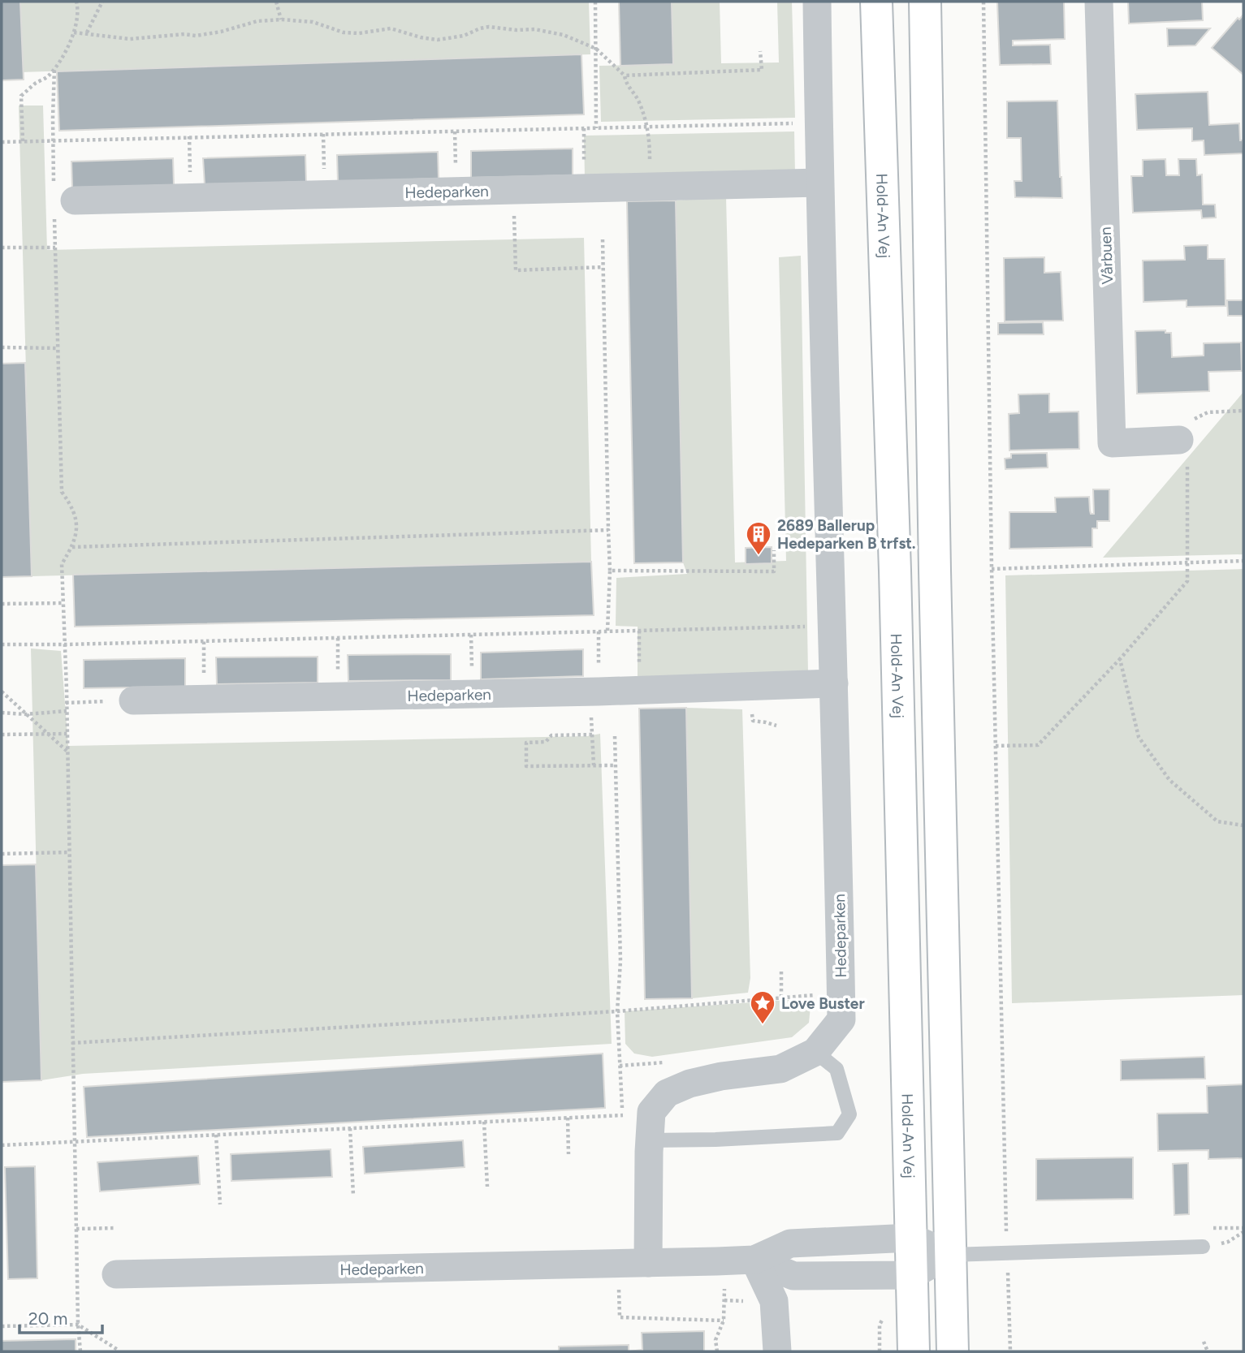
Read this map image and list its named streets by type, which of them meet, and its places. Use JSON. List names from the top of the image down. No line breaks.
{"streets":{"street":["Hedeparken","Hold-An Vej","Vårbuen"]},"crossings":[["Hedeparken","Hold-An Vej"]],"places":{"building":["2689 Ballerup Hedeparken B trfst."],"place":["Love Buster"]},"scale_bar":"20 m"}
